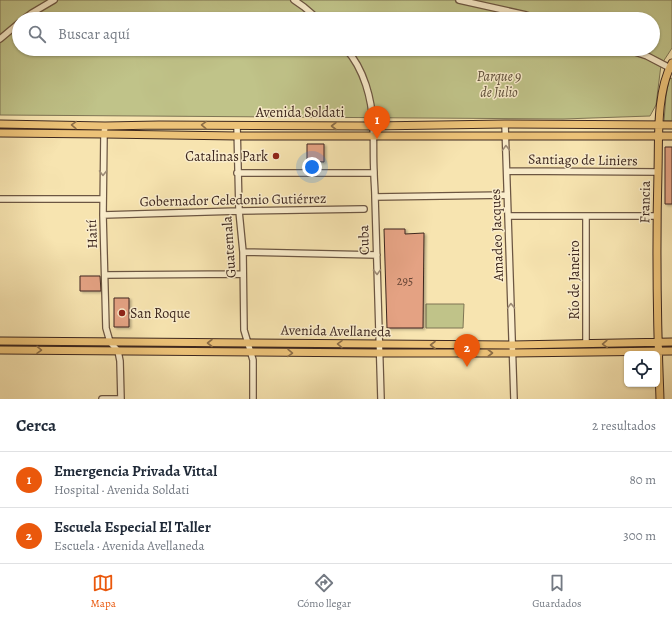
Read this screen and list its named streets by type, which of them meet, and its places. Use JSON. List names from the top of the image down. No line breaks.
{"streets":{"main road":["Avenida Soldati","Francia","Avenida Avellaneda"],"street":["Santiago de Liniers","Gobernador Celedonio Gutiérrez","Haití","Amadeo Jacques","Cuba","Guatemala","Río de Janeiro"]},"crossings":[["Avenida Soldati","Francia"],["Avenida Soldati","Haití"],["Avenida Soldati","Amadeo Jacques"],["Avenida Soldati","Cuba"],["Avenida Soldati","Guatemala"],["Santiago de Liniers","Francia"],["Santiago de Liniers","Amadeo Jacques"],["Gobernador Celedonio Gutiérrez","Haití"],["Gobernador Celedonio Gutiérrez","Guatemala"],["Francia","Avenida Avellaneda"],["Haití","Avenida Avellaneda"],["Amadeo Jacques","Avenida Avellaneda"],["Cuba","Avenida Avellaneda"],["Guatemala","Avenida Avellaneda"],["Río de Janeiro","Avenida Avellaneda"]],"one_way":["Amadeo Jacques"],"parks":["Parque 9 de Julio"],"places":["Catalinas Park","San Roque"],"house_numbers":["295"],"page":{"search":"Buscar aquí","pins":["1","2"],"heading":["Cerca","2 resultados"],"list":[{"mark":"1","name":"Emergencia Privada Vittal","note":"Hospital · Avenida Soldati","value":"80 m"},{"mark":"2","name":"Escuela Especial El Taller","note":"Escuela · Avenida Avellaneda","value":"300 m"}],"nav":["Mapa","Cómo llegar","Guardados"]}}
